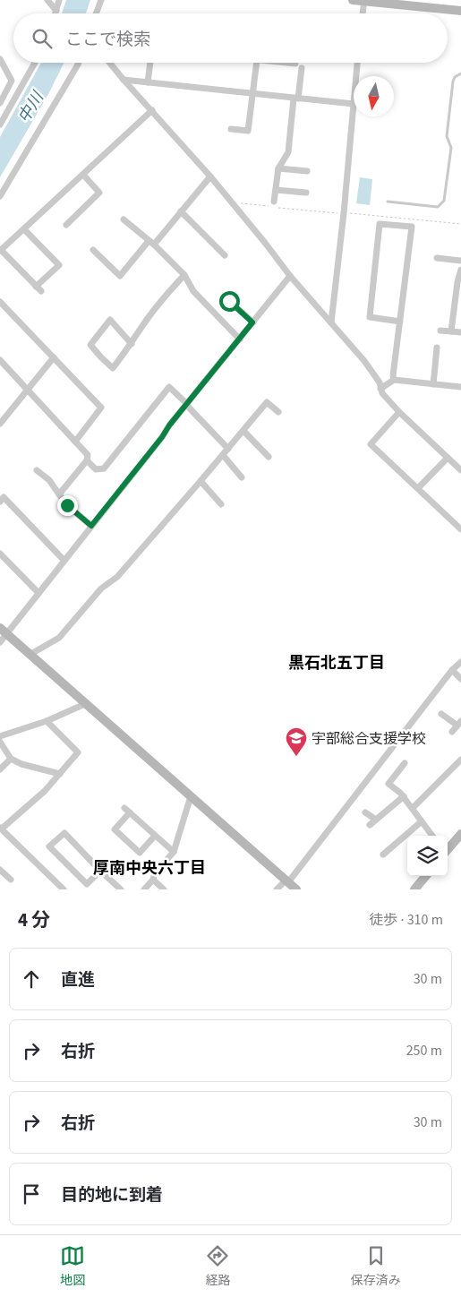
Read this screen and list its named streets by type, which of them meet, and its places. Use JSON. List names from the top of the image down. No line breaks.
{"districts":["黒石北五丁目","厚南中央六丁目"],"water":["中川"],"places":{"school or university":["宇部総合支援学校"]},"north":"bottom","page":{"search":"ここで検索","heading":["4 分","徒歩 · 310 m"],"list":[["直進","30 m"],["右折","250 m"],["右折","30 m"],"目的地に到着"],"nav":["地図","経路","保存済み"]}}
